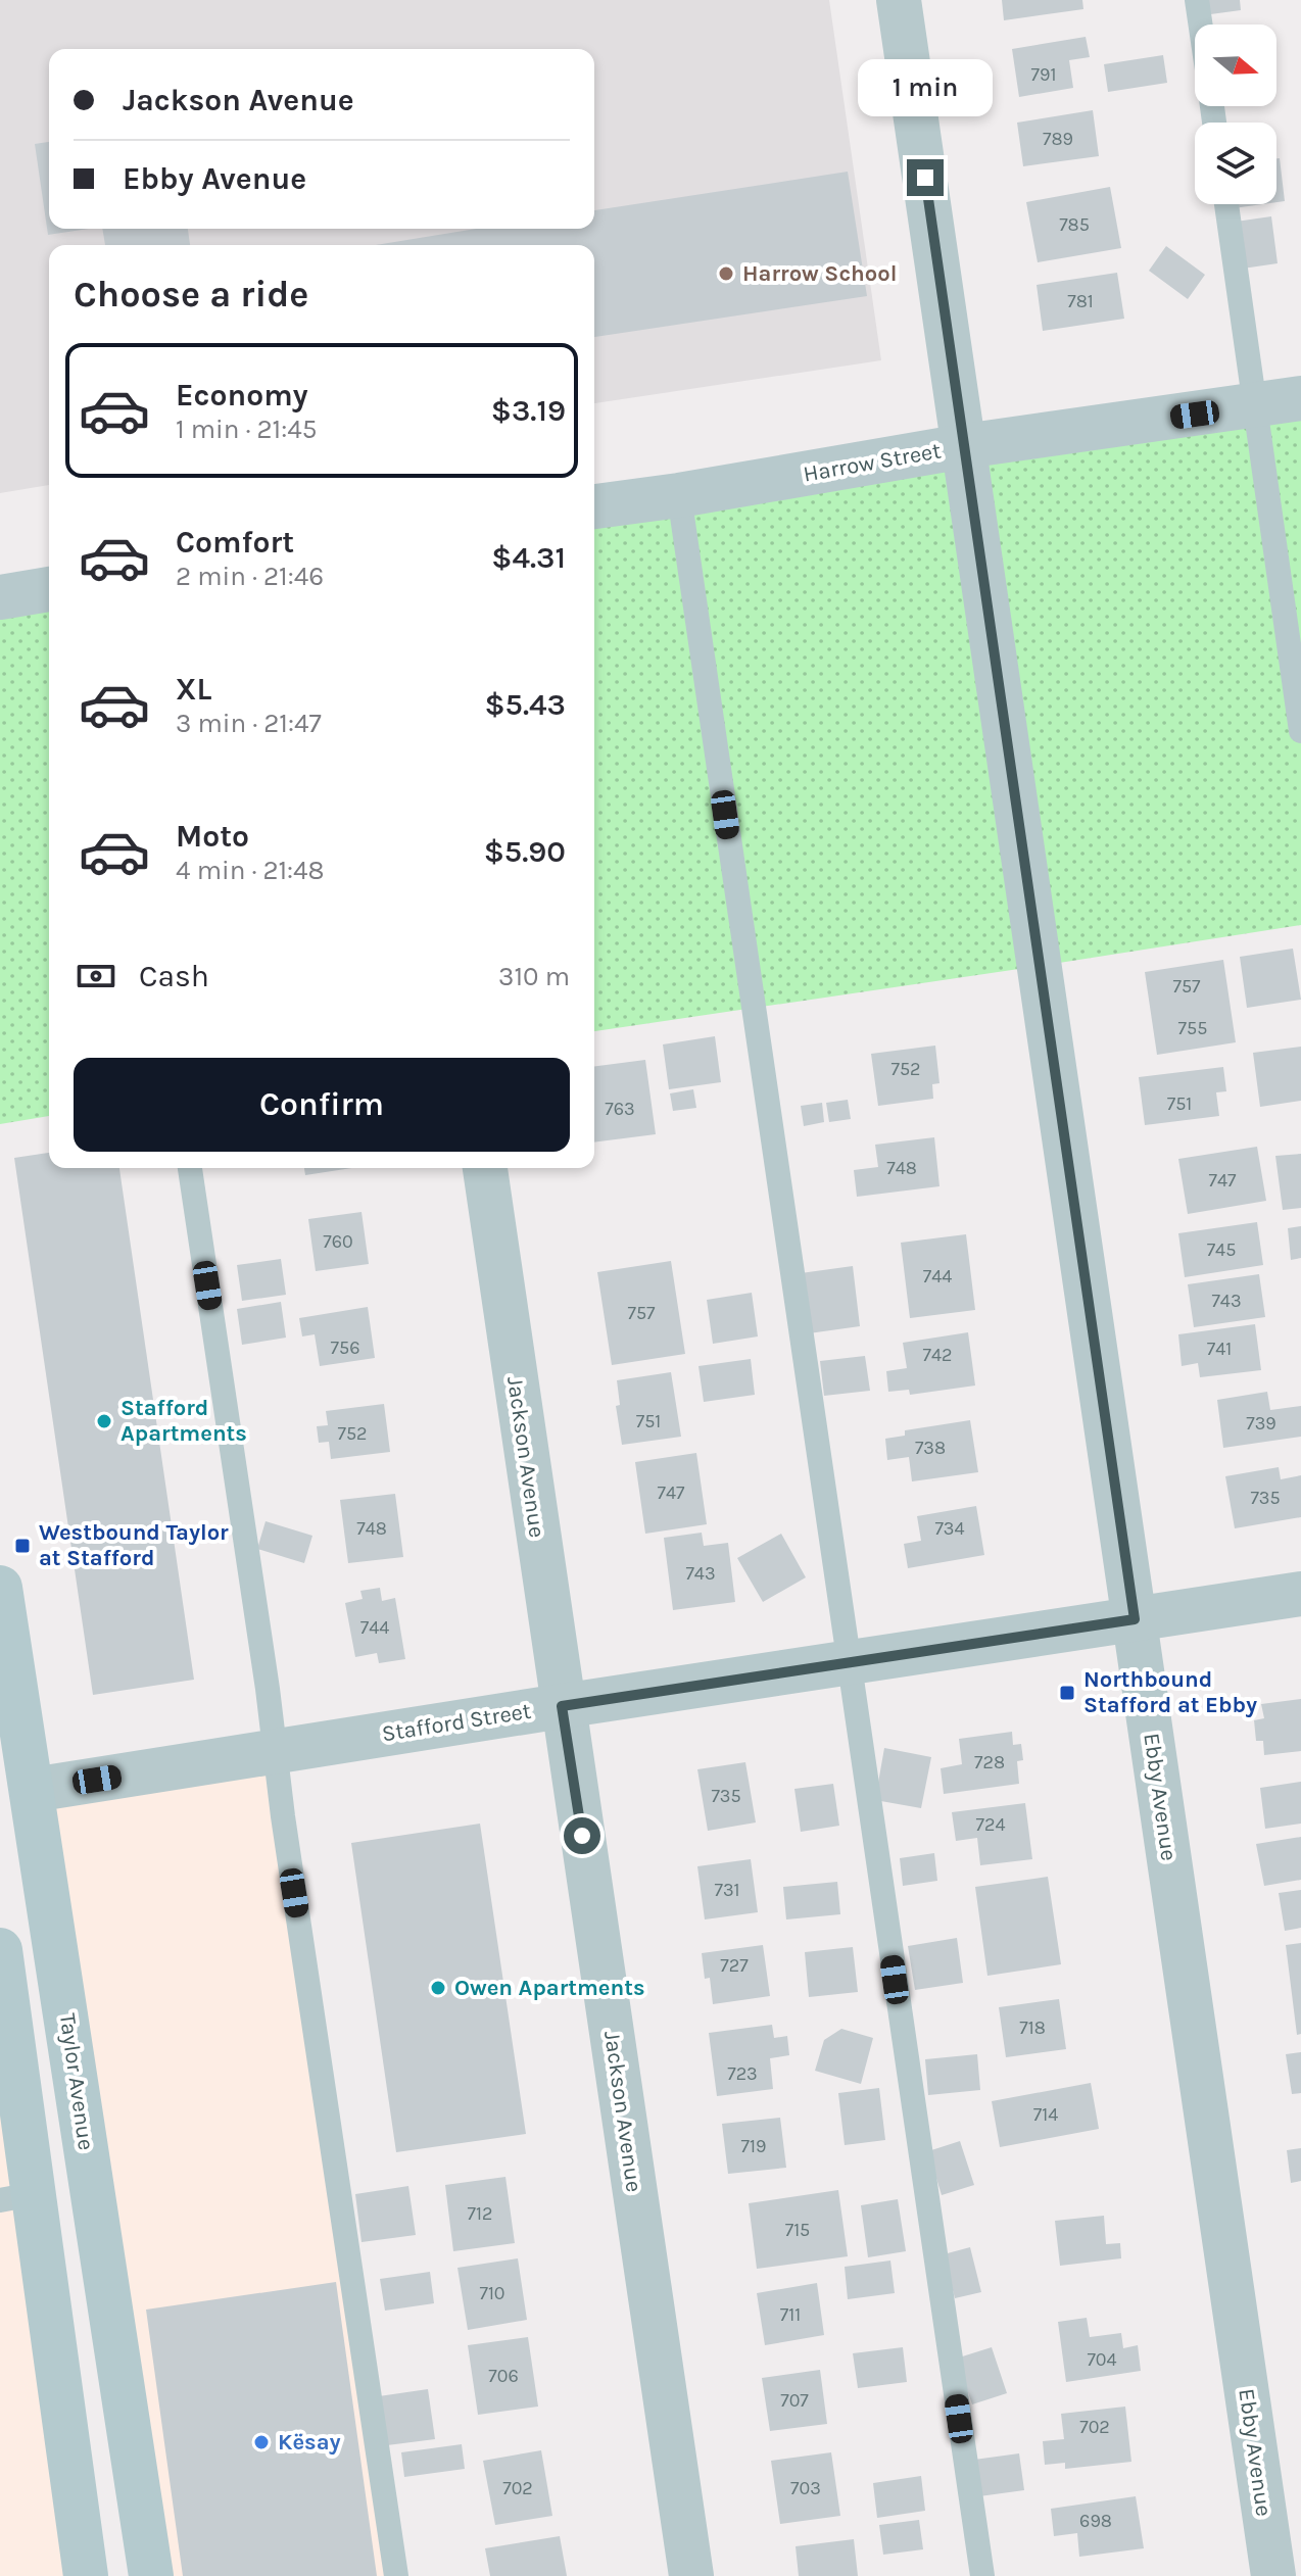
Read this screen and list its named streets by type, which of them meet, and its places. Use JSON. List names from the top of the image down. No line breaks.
{"streets":{"main road":["Taylor Avenue"],"street":["Harrow Street","Jackson Avenue","Stafford Street","Ebby Avenue"]},"crossings":[["Harrow Street","Ebby Avenue"],["Jackson Avenue","Stafford Street"],["Stafford Street","Ebby Avenue"],["Stafford Street","Taylor Avenue"]],"places":{"other":["Harrow School","Stafford Apartments","Owen Apartments","Kësay"],"transit":["Westbound Taylor at Stafford","Northbound Stafford at Ebby"]},"house_numbers":["791","789","785","781","757","755","752","751","763","748","747","760","745","744","743","757","756","741","742","751","739","752","738","747","735","748","734","743","744","728","735","724","731","727","718","723","714","719","712","715","710","711","704","706","707","702","702","703","698"],"north":"right","page":{"banner":["Jackson Avenue","Ebby Avenue"],"bubble":"1 min","heading":"Choose a ride","list":[{"name":"Economy","note":"1 min · 21:45","value":"$3.19"},{"name":"Comfort","note":"2 min · 21:46","value":"$4.31"},{"name":"XL","note":"3 min · 21:47","value":"$5.43"},{"name":"Moto","note":"4 min · 21:48","value":"$5.90"}],"pay":["Cash","310 m"],"buttons":"Confirm"}}
